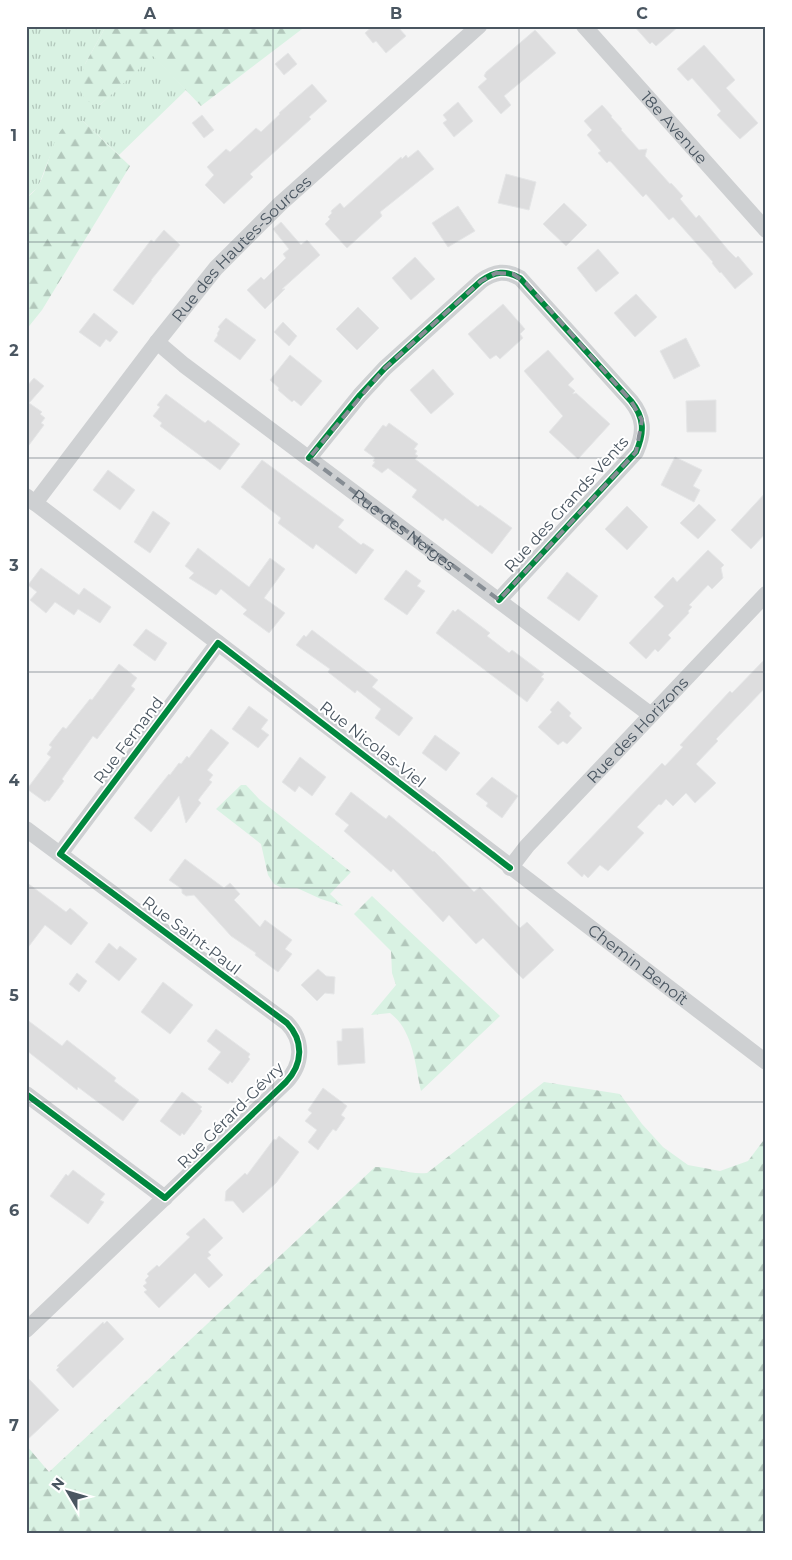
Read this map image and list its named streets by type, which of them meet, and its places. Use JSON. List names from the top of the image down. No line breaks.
{"streets":{"street":["18e Avenue","Rue des Hautes-Sources","Rue des Grands-Vents","Rue des Neiges","Rue des Horizons","Rue Fernand","Rue Nicolas-Viel","Rue Saint-Paul","Chemin Benoît","Rue Gérard-Gévry"]},"crossings":[["Rue des Hautes-Sources","Rue des Neiges"],["Rue des Hautes-Sources","Rue Nicolas-Viel"],["Rue des Grands-Vents","Rue des Neiges"],["Rue des Neiges","Rue des Horizons"],["Rue des Horizons","Rue Nicolas-Viel"],["Rue des Horizons","Chemin Benoît"],["Rue Fernand","Rue Nicolas-Viel"],["Rue Fernand","Rue Saint-Paul"],["Rue Nicolas-Viel","Chemin Benoît"],["Rue Saint-Paul","Rue Gérard-Gévry"]],"north":"top left","grid":{"columns":["A","B","C"],"rows":["1","2","3","4","5","6","7"]}}
